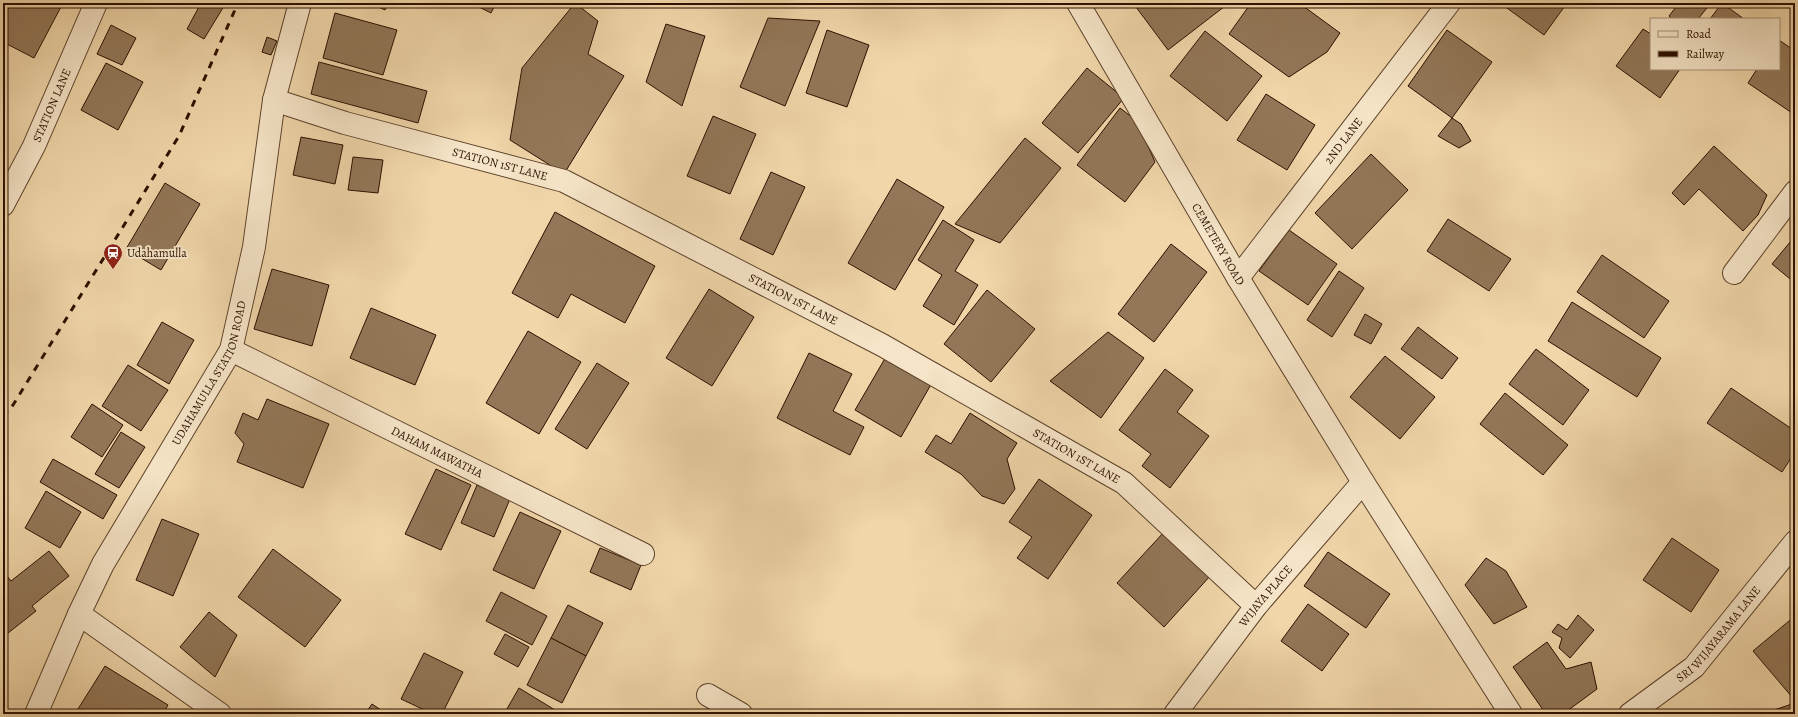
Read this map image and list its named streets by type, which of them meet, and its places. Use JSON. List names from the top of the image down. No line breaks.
{"streets":{"street":["STATION LANE","2ND LANE","STATION 1ST LANE","CEMETERY ROAD","UDAHAMULLA STATION ROAD","DAHAM MAWATHA","WIJAYA PLACE","SRI WIJAYARAMA LANE"]},"crossings":[["2ND LANE","CEMETERY ROAD"],["STATION 1ST LANE","UDAHAMULLA STATION ROAD"],["STATION 1ST LANE","WIJAYA PLACE"],["CEMETERY ROAD","WIJAYA PLACE"],["UDAHAMULLA STATION ROAD","DAHAM MAWATHA"]],"places":{"station":["Udahamulla"]},"legend":["Road","Railway"]}
